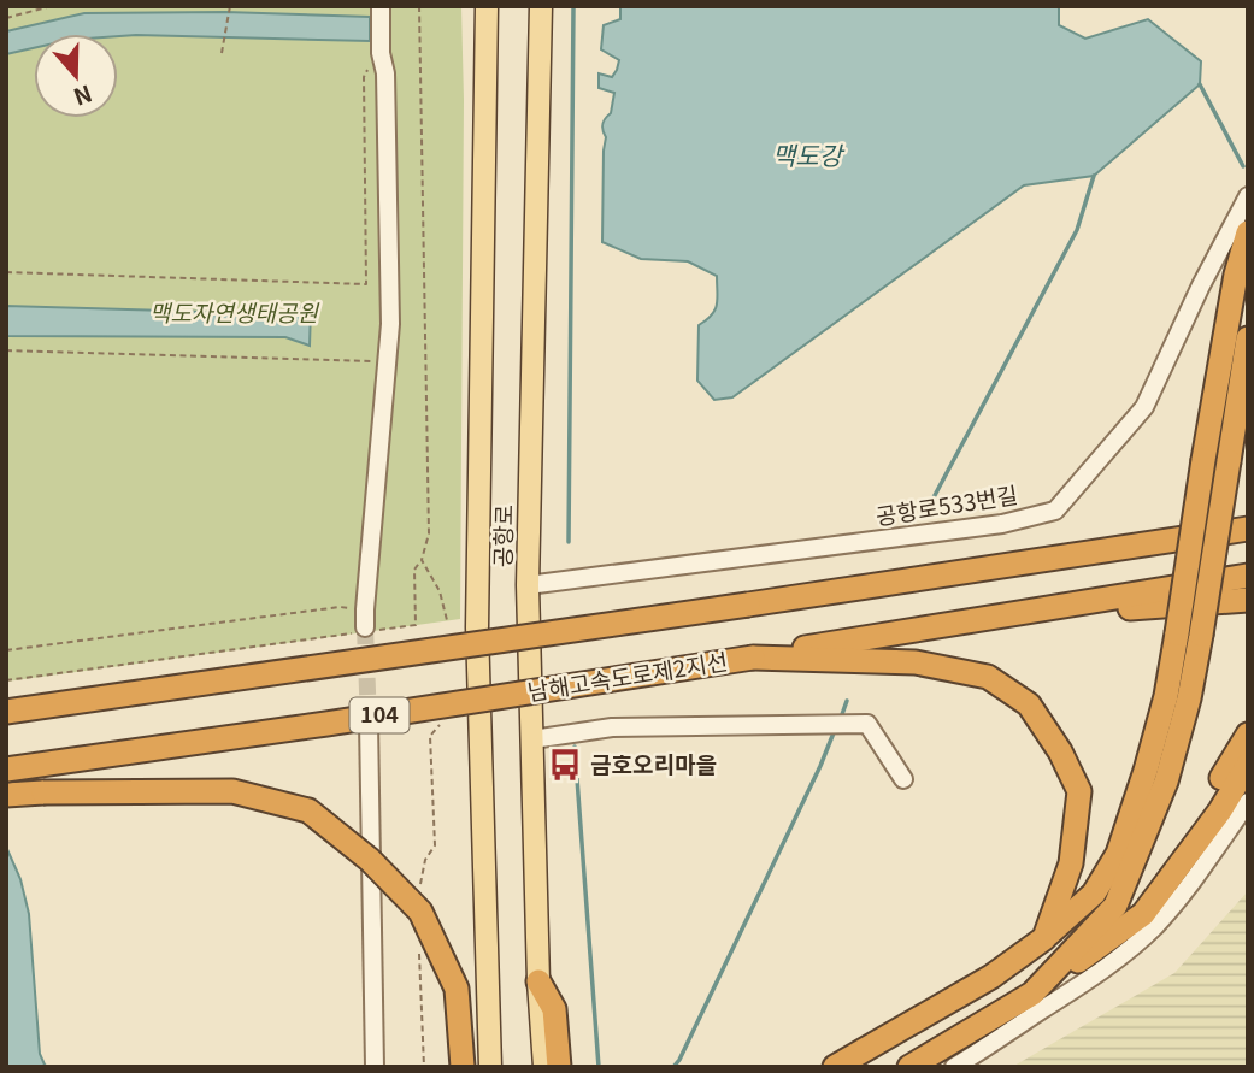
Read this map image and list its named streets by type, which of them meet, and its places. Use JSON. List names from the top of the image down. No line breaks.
{"streets":{"highway":["남해고속도로제2지선","104"],"main road":["공항로"],"street":["공항로533번길"]},"crossings":[["공항로533번길","공항로"]],"water":["맥도강"],"parks":["맥도자연생태공원"],"places":{"bus stop":["금호오리마을"]},"north":"bottom"}
